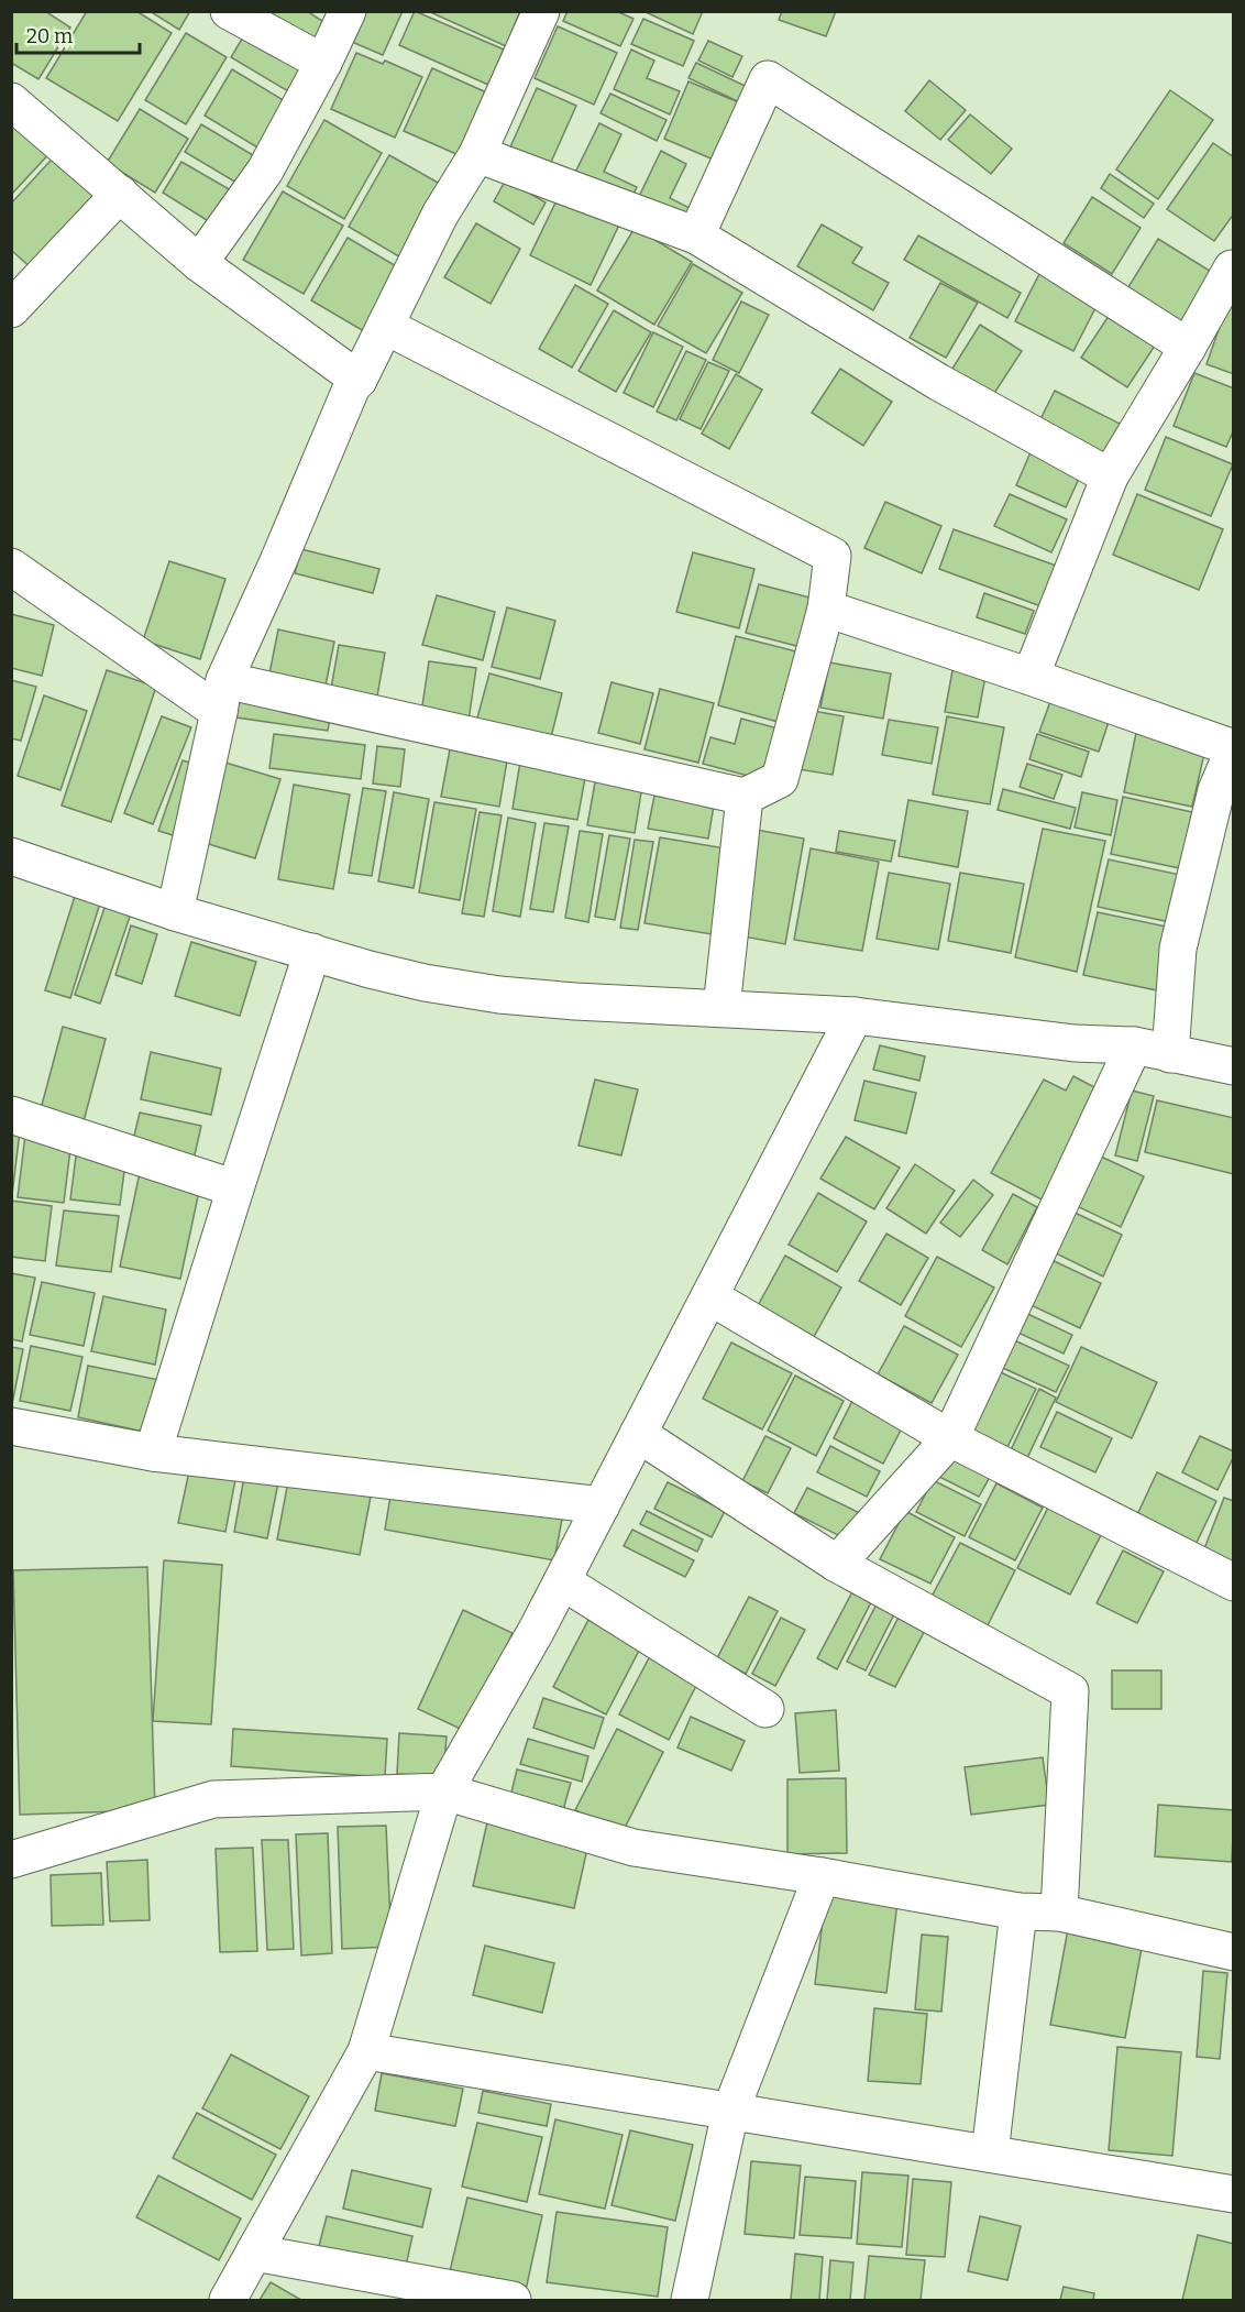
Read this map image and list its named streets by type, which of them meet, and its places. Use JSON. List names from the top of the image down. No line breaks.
{"scale_bar":"20 m"}
